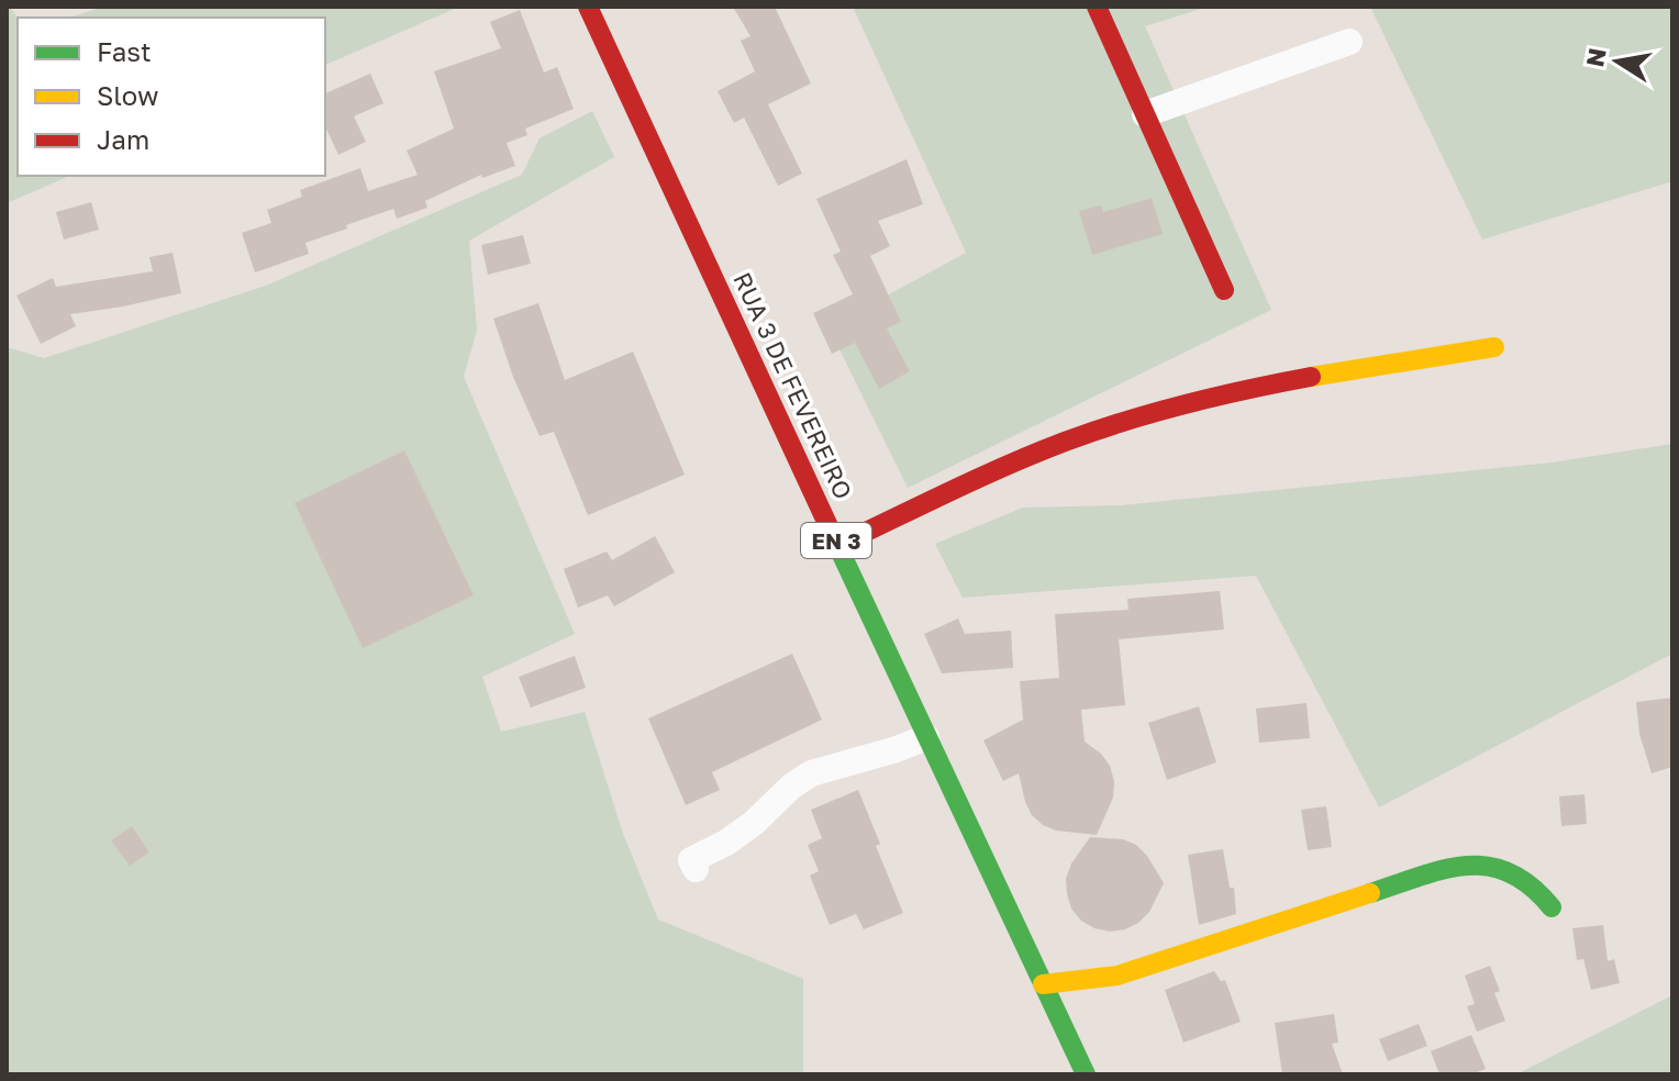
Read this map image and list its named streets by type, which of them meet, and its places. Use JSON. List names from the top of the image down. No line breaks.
{"streets":{"street":["RUA 3 DE FEVEREIRO","EN 3"]},"legend":["Fast","Slow","Jam"],"north":"left"}
